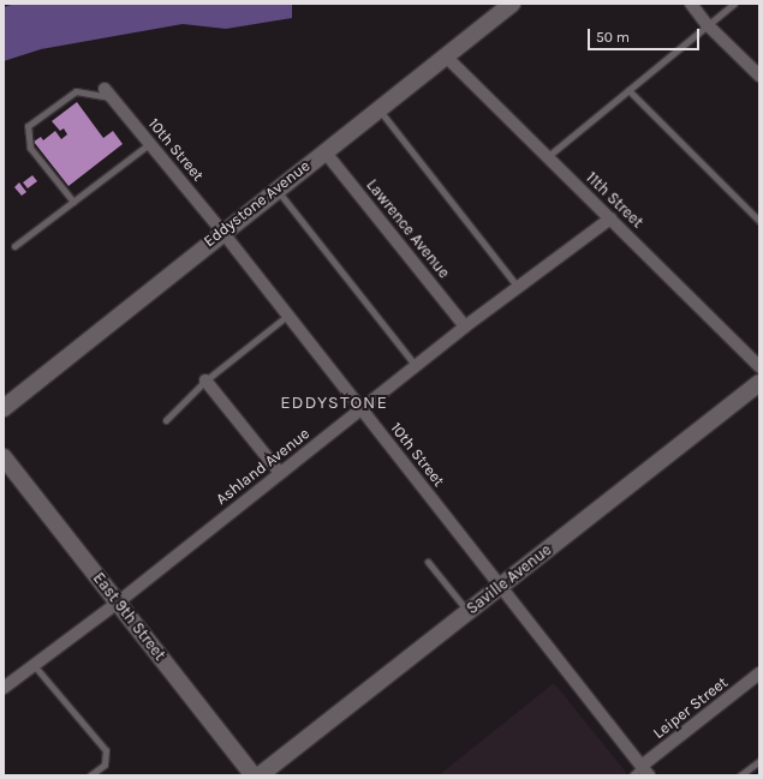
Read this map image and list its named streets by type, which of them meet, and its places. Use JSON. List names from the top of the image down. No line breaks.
{"streets":{"street":["10th Street","11th Street","Eddystone Avenue","Lawrence Avenue","Ashland Avenue","Saville Avenue","East 9th Street","Leiper Street"]},"crossings":[["10th Street","Eddystone Avenue"],["10th Street","Ashland Avenue"],["10th Street","Saville Avenue"],["10th Street","Leiper Street"],["11th Street","Eddystone Avenue"],["11th Street","Ashland Avenue"],["Eddystone Avenue","Lawrence Avenue"],["Lawrence Avenue","Ashland Avenue"],["Ashland Avenue","East 9th Street"]],"districts":["EDDYSTONE"],"scale_bar":"50 m"}
